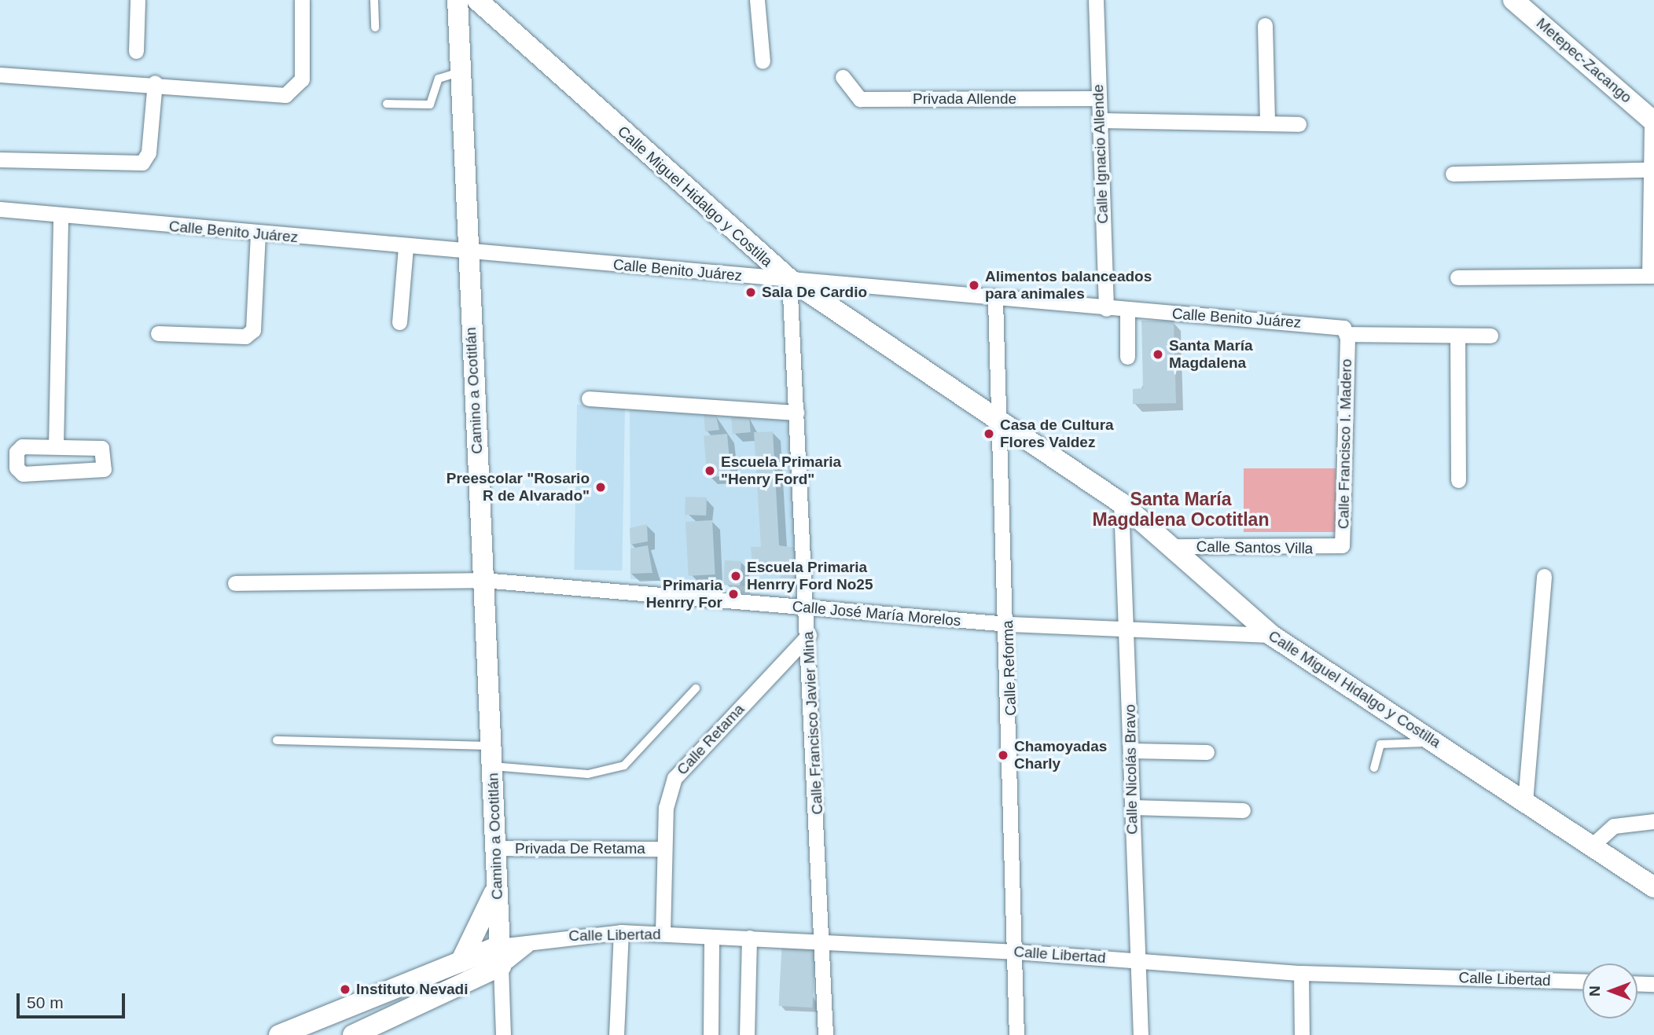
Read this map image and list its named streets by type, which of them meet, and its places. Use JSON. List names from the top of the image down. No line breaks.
{"streets":{"main road":["Metepec-Zacango","Calle Miguel Hidalgo y Costilla","Camino a Ocotitlán"],"street":["Privada Allende","Calle Ignacio Allende","Calle Benito Juárez","Calle Francisco I. Madero","Calle Santos Villa","Calle José María Morelos","Calle Reforma","Calle Francisco Javier Mina","Calle Retama","Calle Nicolás Bravo","Privada De Retama","Calle Libertad"]},"crossings":[["Privada Allende","Calle Ignacio Allende"],["Calle Ignacio Allende","Calle Benito Juárez"],["Calle Miguel Hidalgo y Costilla","Calle Benito Juárez"],["Calle Miguel Hidalgo y Costilla","Calle Santos Villa"],["Calle Miguel Hidalgo y Costilla","Calle José María Morelos"],["Calle Miguel Hidalgo y Costilla","Calle Reforma"],["Calle Miguel Hidalgo y Costilla","Calle Francisco Javier Mina"],["Calle Miguel Hidalgo y Costilla","Calle Nicolás Bravo"],["Calle Benito Juárez","Camino a Ocotitlán"],["Calle Benito Juárez","Calle Francisco I. Madero"],["Calle Benito Juárez","Calle Reforma"],["Calle Benito Juárez","Calle Francisco Javier Mina"],["Camino a Ocotitlán","Calle José María Morelos"],["Camino a Ocotitlán","Privada De Retama"],["Camino a Ocotitlán","Calle Libertad"],["Calle Francisco I. Madero","Calle Santos Villa"],["Calle José María Morelos","Calle Reforma"],["Calle José María Morelos","Calle Francisco Javier Mina"],["Calle José María Morelos","Calle Nicolás Bravo"],["Calle Reforma","Calle Libertad"],["Calle Francisco Javier Mina","Calle Retama"],["Calle Francisco Javier Mina","Calle Libertad"],["Calle Retama","Privada De Retama"],["Calle Retama","Calle Libertad"],["Calle Nicolás Bravo","Calle Libertad"]],"districts":["Santa María Magdalena Ocotitlan"],"places":["Alimentos balanceados para animales","Sala De Cardio","Santa María Magdalena","Casa de Cultura Flores Valdez","Escuela Primaria \"Henry Ford\"","Preescolar \"Rosario R de Alvarado\"","Escuela Primaria Henrry Ford No25","Primaria Henrry For","Chamoyadas Charly","Instituto Nevadi"],"scale_bar":"50 m","north":"left"}
